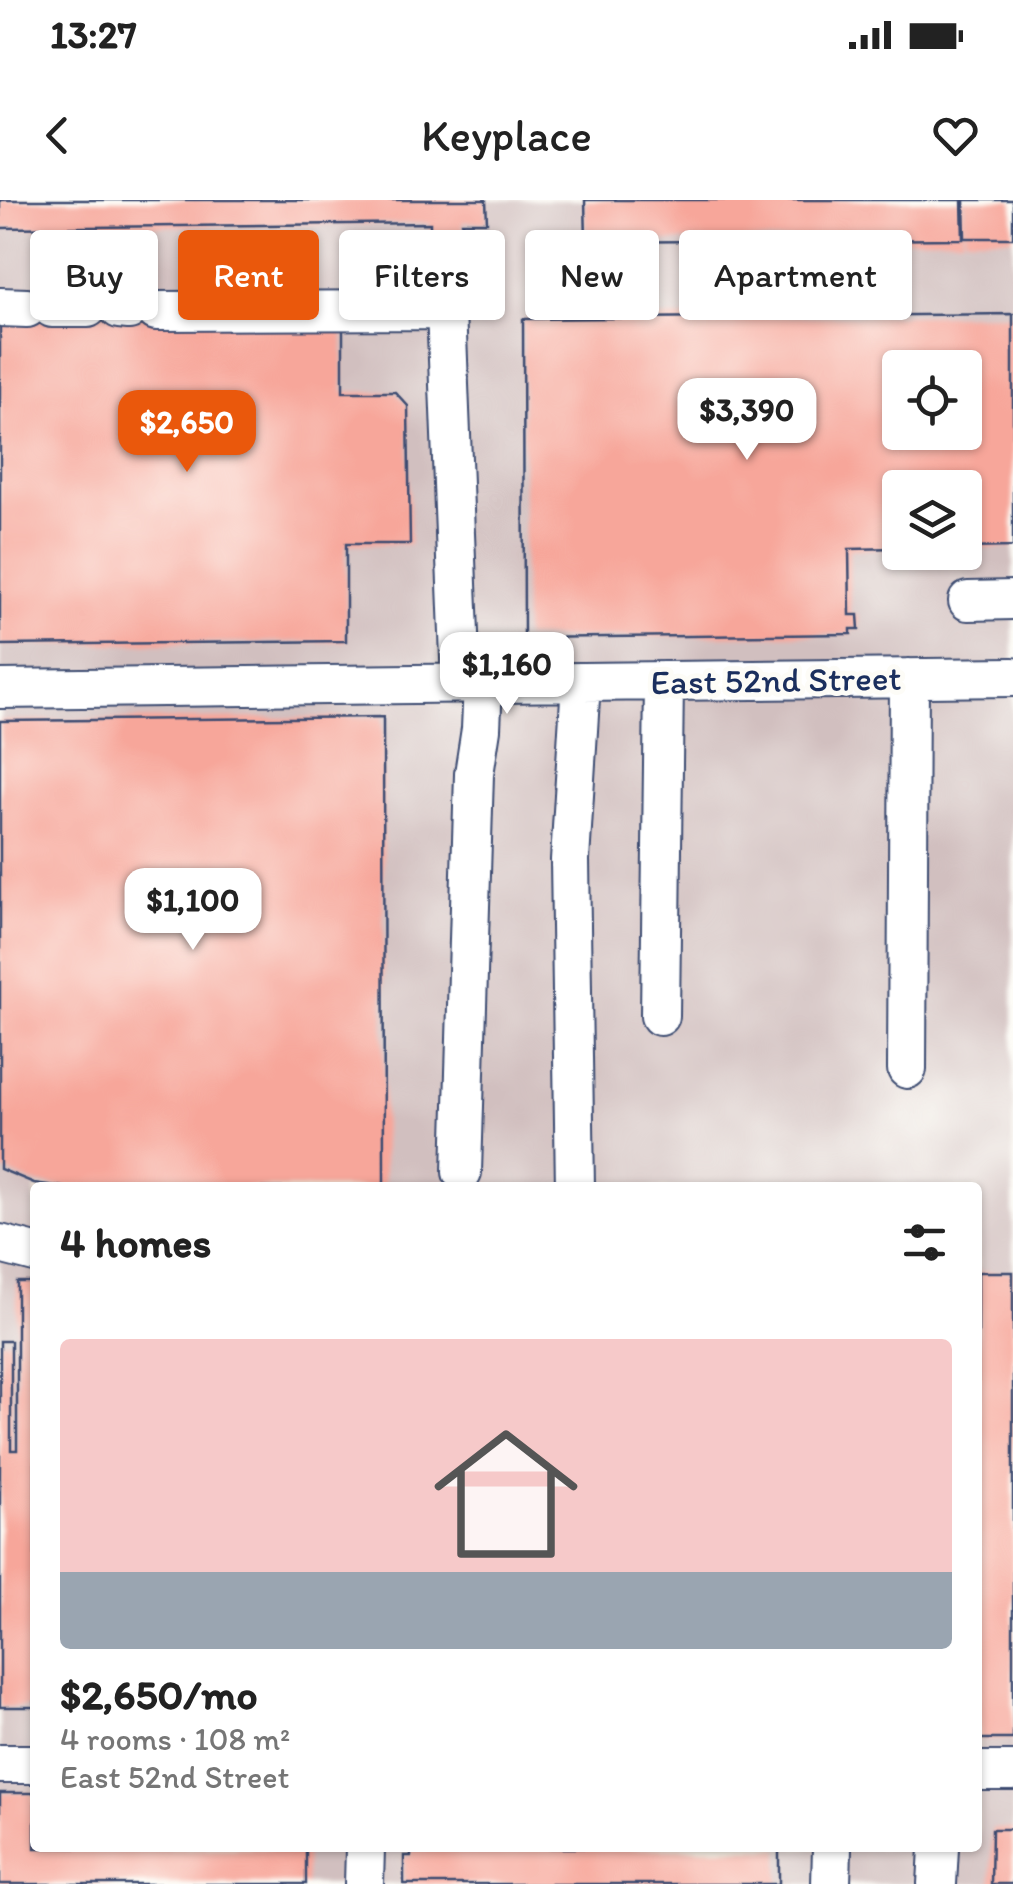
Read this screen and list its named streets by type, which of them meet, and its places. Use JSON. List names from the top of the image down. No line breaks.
{"streets":{"street":["East 52nd Street"]},"page":{"status":"13:27","header":"Keyplace","chip":["Buy","Rent","Filters","New","Apartment"],"price":["$3,390","$2,650","$1,160","$1,100"],"heading":"4 homes","list":[{"name":"$2,650/mo","note":"4 rooms · 108 m² · East 52nd Street"}]}}
